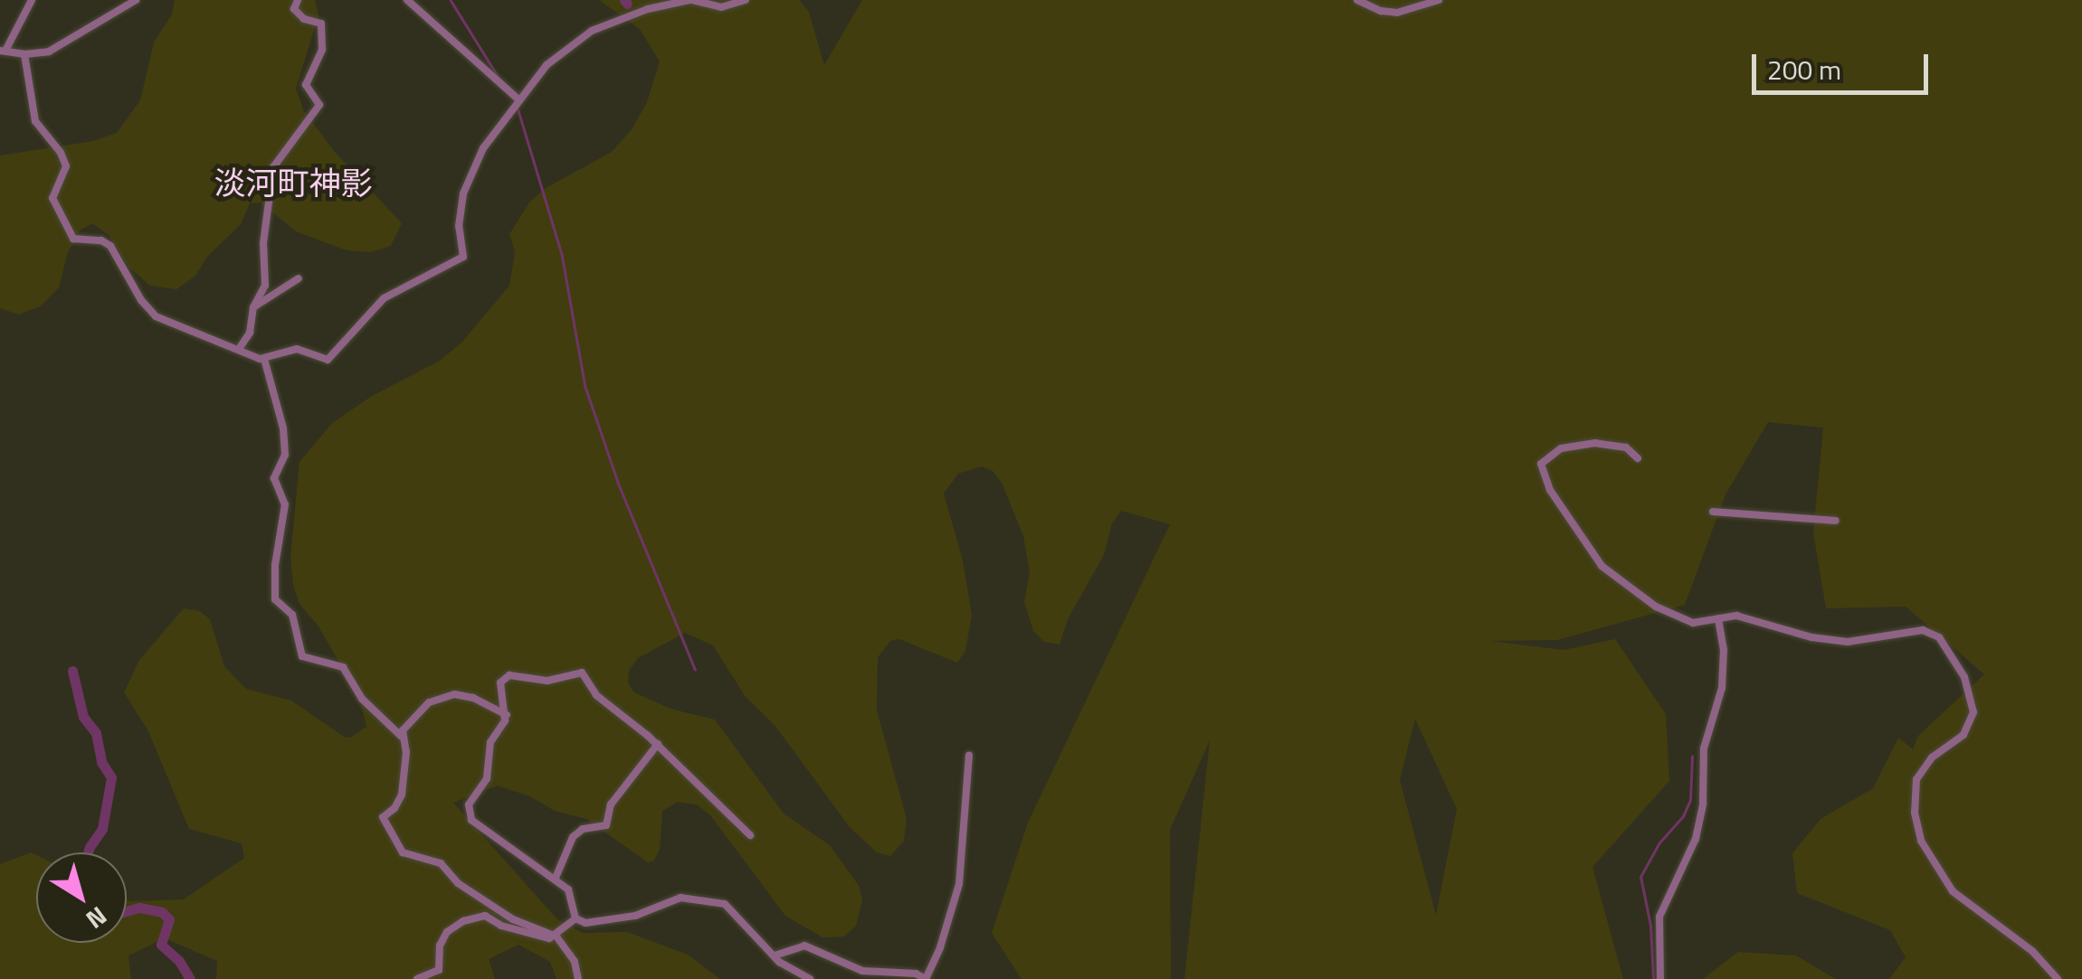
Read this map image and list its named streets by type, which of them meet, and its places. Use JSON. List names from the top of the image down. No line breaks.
{"districts":["淡河町神影"],"scale_bar":"200 m","north":"bottom right"}
